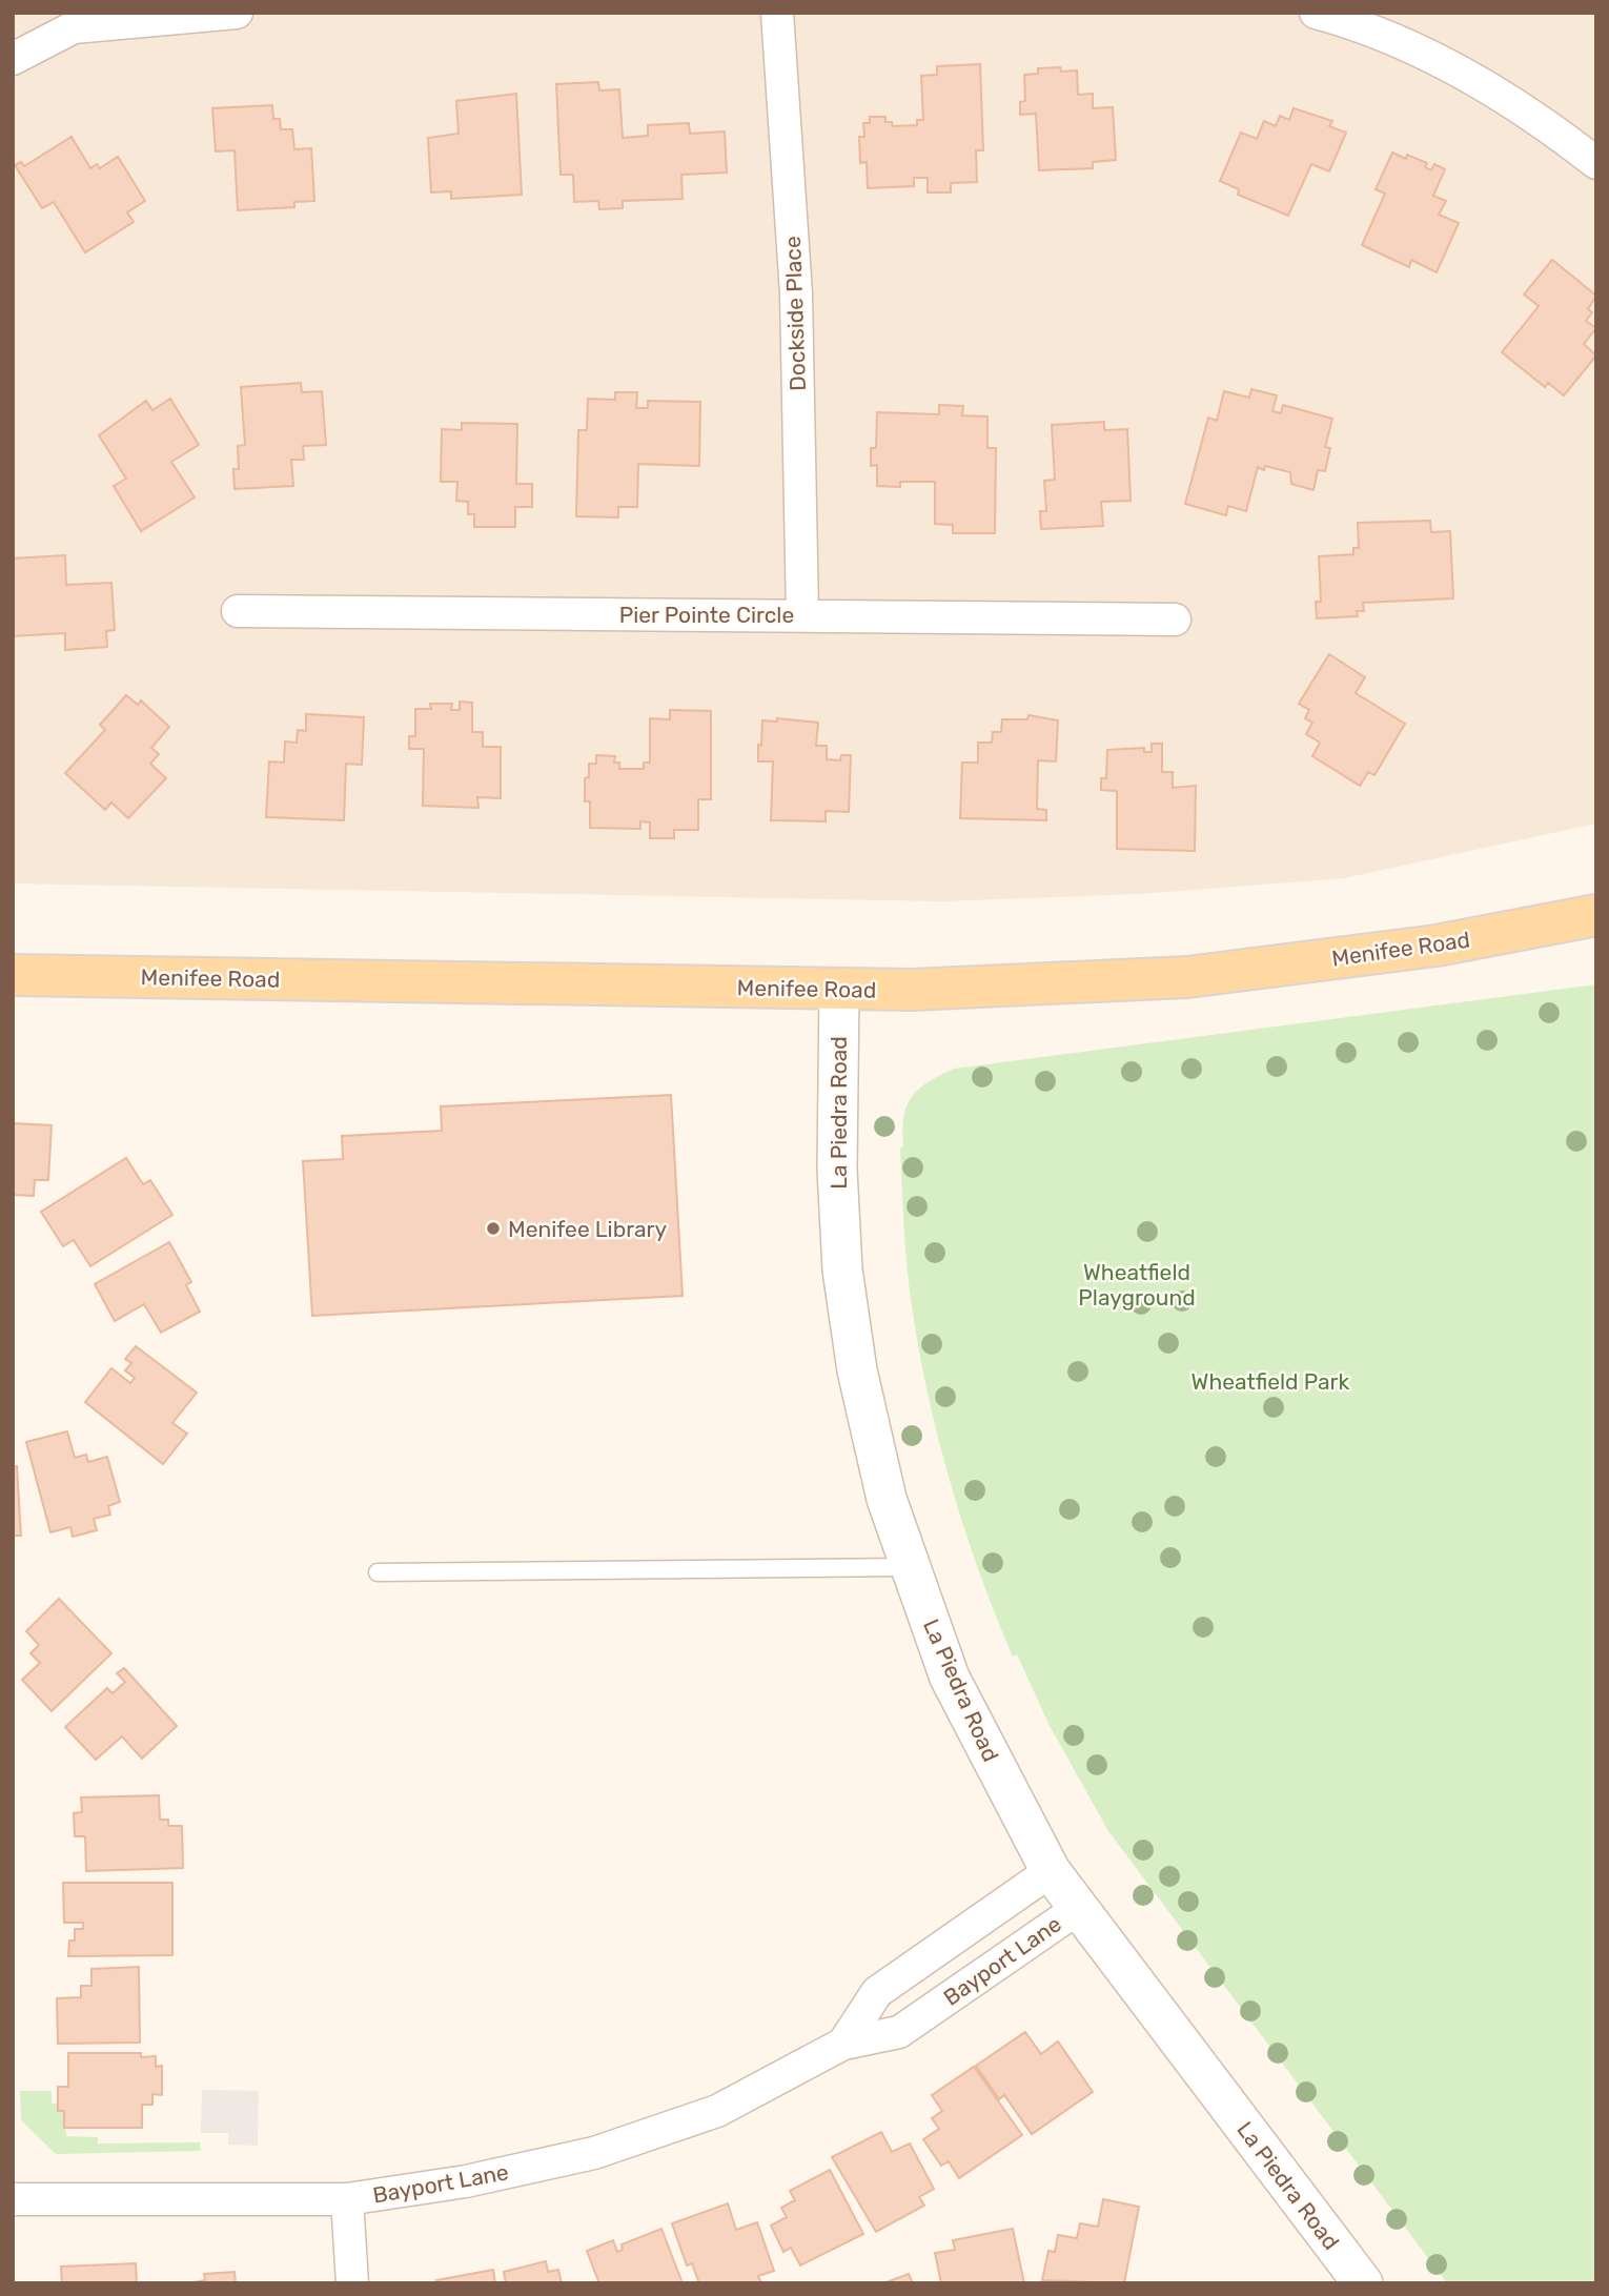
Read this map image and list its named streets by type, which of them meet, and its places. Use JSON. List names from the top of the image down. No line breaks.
{"streets":{"main road":["Menifee Road"],"street":["Dockside Place","Pier Pointe Circle","La Piedra Road","Bayport Lane"]},"crossings":[["Dockside Place","Pier Pointe Circle"],["Menifee Road","La Piedra Road"],["La Piedra Road","Bayport Lane"]],"parks":["Wheatfield Playground","Wheatfield Park"],"places":["Menifee Library"]}
